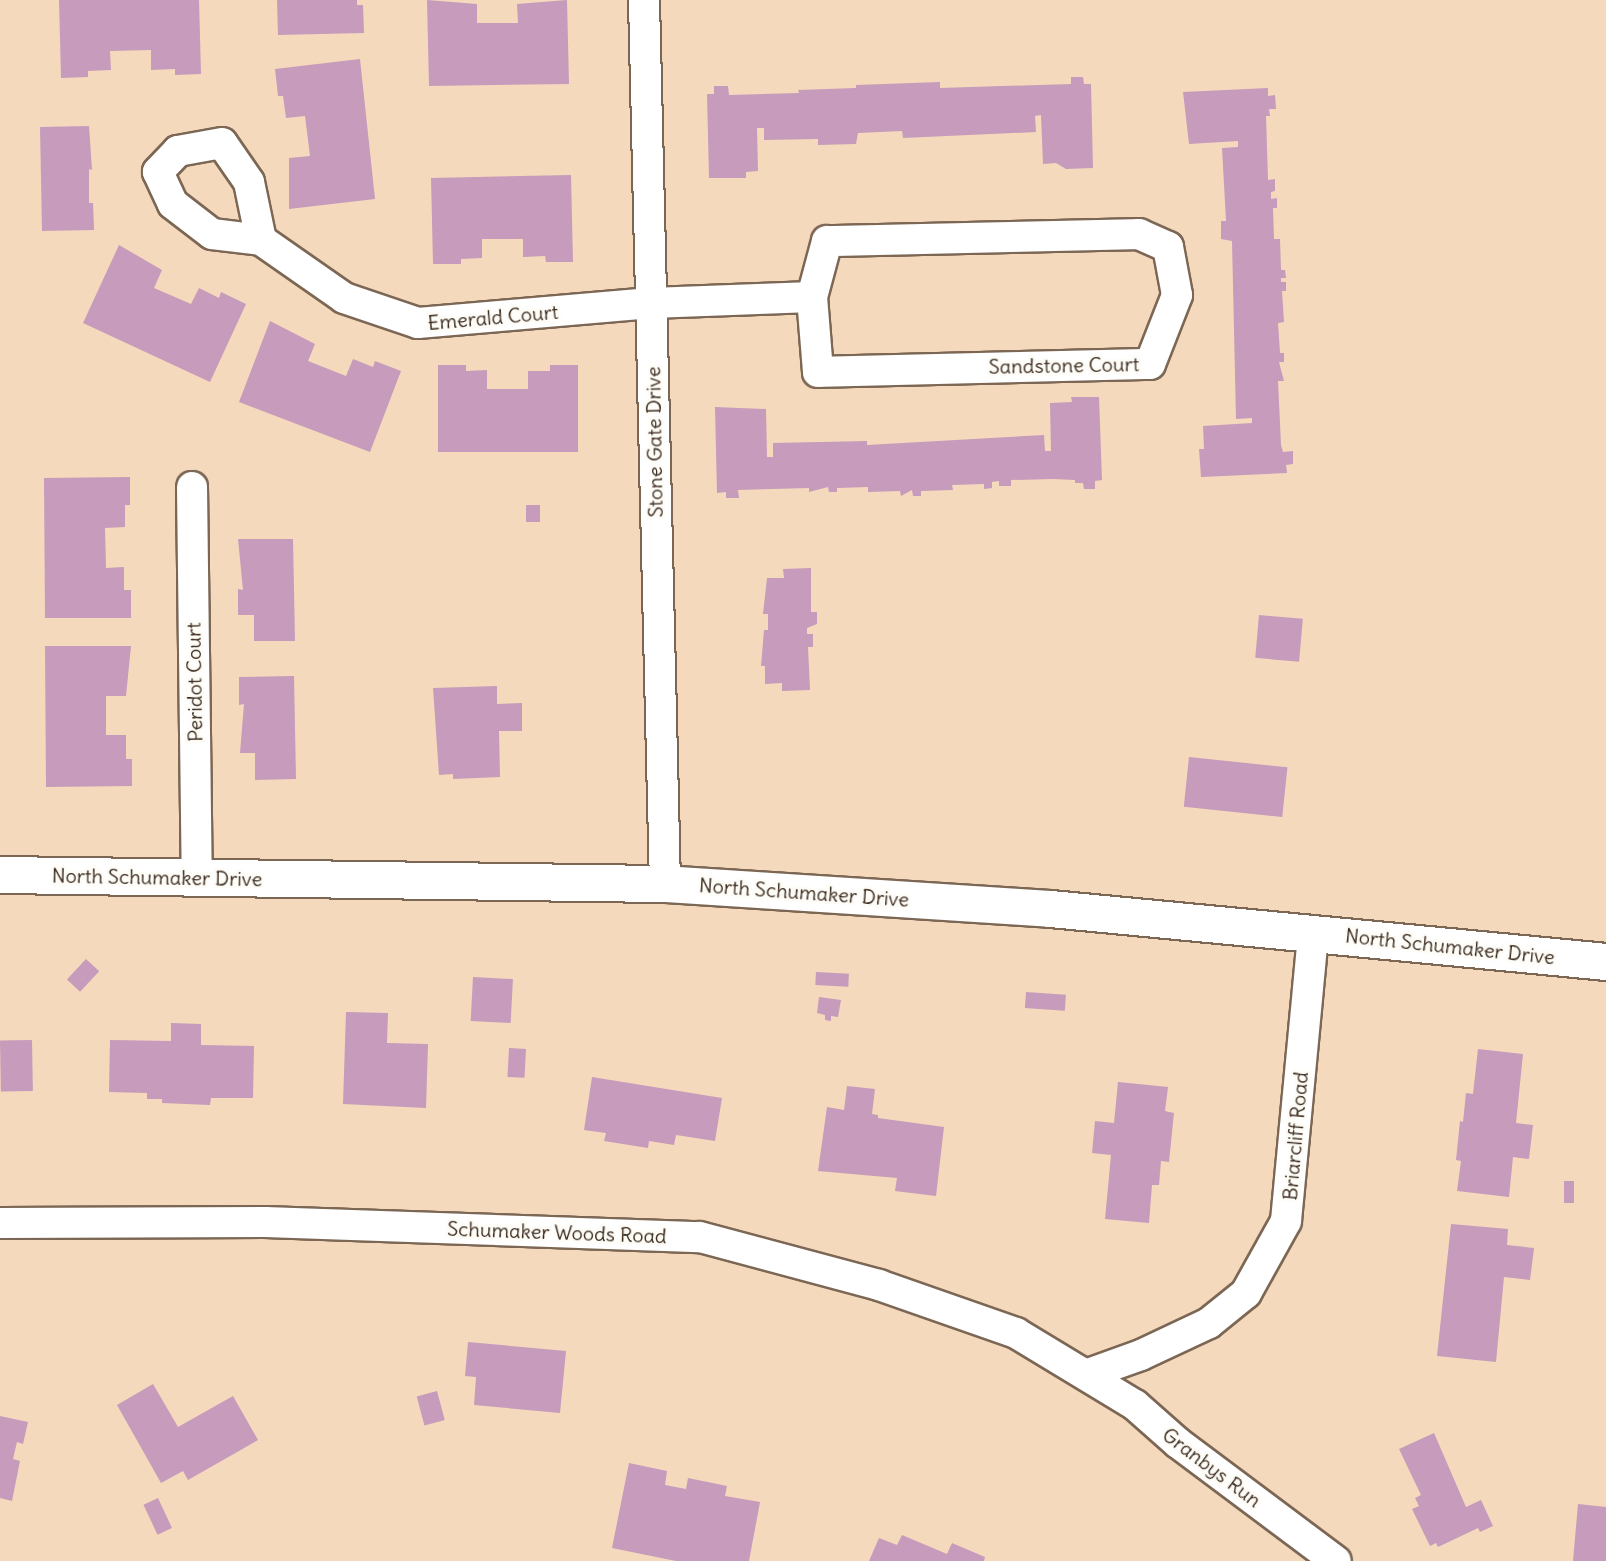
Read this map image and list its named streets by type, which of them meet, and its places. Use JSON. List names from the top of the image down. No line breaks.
{"streets":{"street":["Emerald Court","Sandstone Court","Stone Gate Drive","Peridot Court","North Schumaker Drive","Briarcliff Road","Schumaker Woods Road","Granbys Run"]},"crossings":[["Emerald Court","Stone Gate Drive"],["Stone Gate Drive","North Schumaker Drive"],["Peridot Court","North Schumaker Drive"],["North Schumaker Drive","Briarcliff Road"],["Briarcliff Road","Schumaker Woods Road"],["Briarcliff Road","Granbys Run"],["Schumaker Woods Road","Granbys Run"]]}
